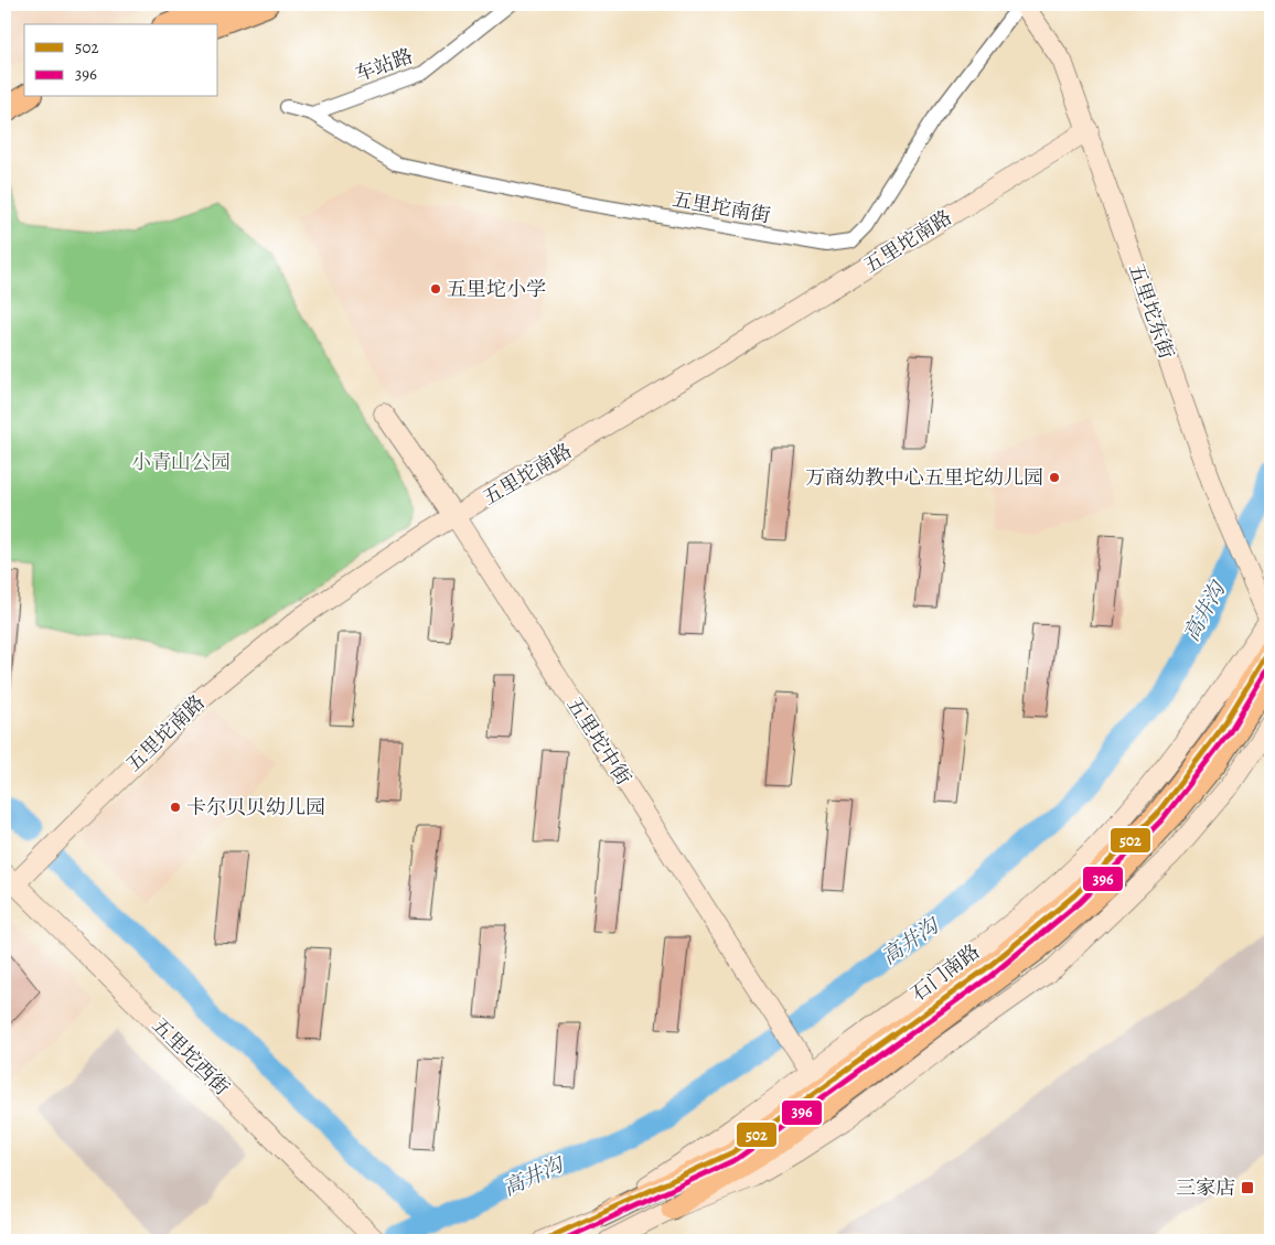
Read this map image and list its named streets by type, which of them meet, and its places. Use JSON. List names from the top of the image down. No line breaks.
{"streets":{"street":["车站路","五里坨南街","五里坨南路","五里坨东街","五里坨中街","石门南路","五里坨西街"]},"crossings":[["车站路","五里坨南街"],["五里坨南街","五里坨东街"],["五里坨南路","五里坨东街"],["五里坨南路","五里坨中街"],["五里坨南路","五里坨西街"],["五里坨东街","石门南路"],["五里坨中街","石门南路"]],"water":["高井沟"],"parks":["小青山公园"],"places":{"other":["五里坨小学","万商幼教中心五里坨幼儿园","卡尔贝贝幼儿园"],"transit":["三家店"]},"lines":["transit line 502","transit line 396"],"legend":["502","396"]}
